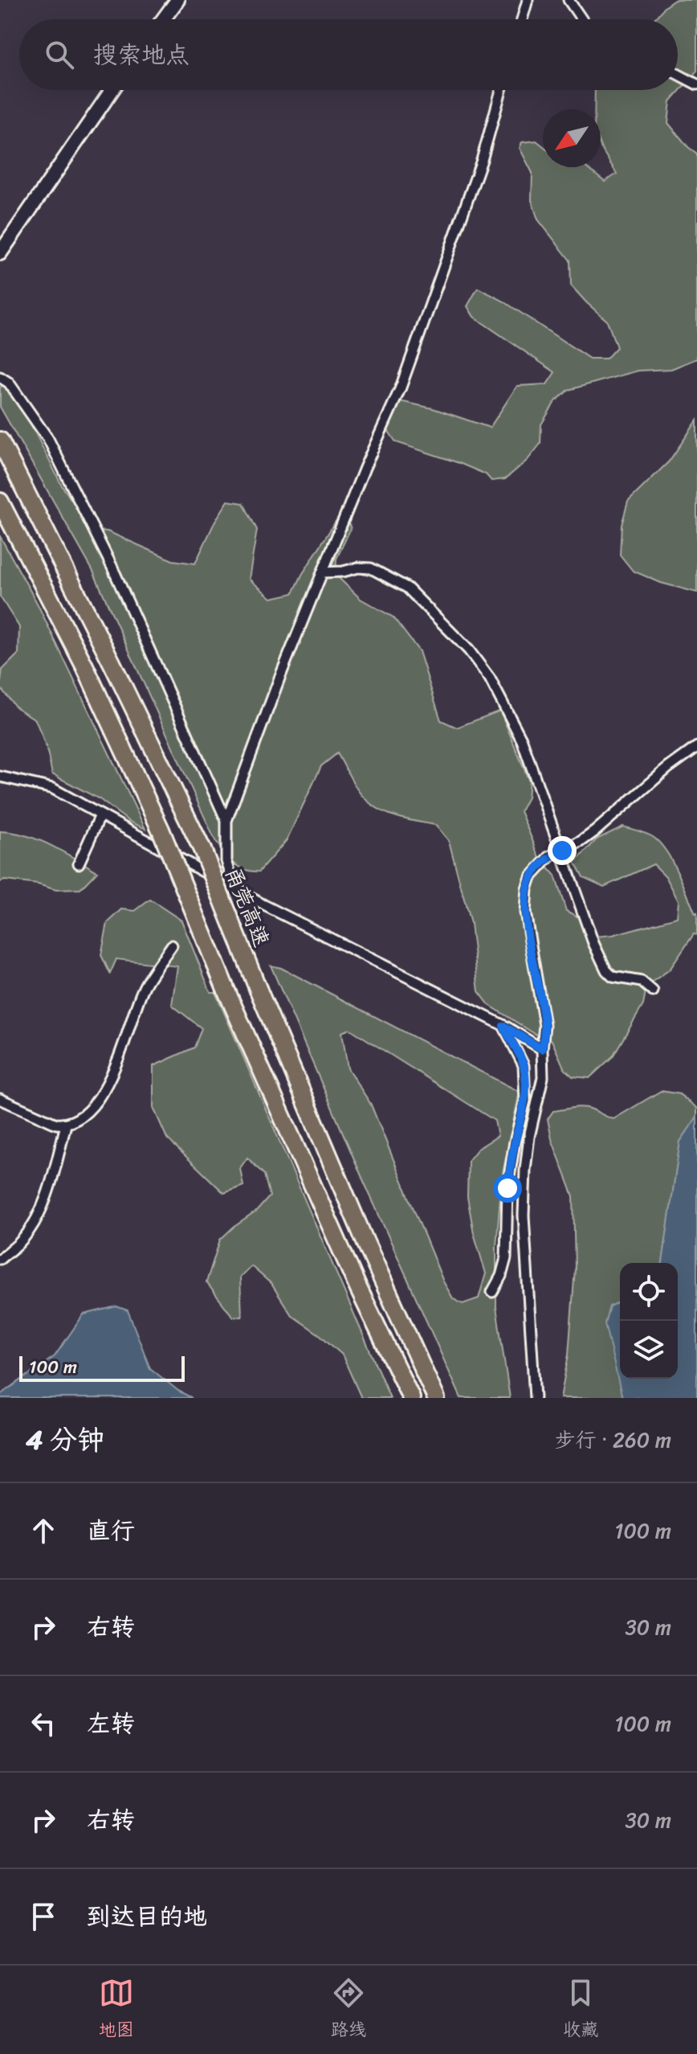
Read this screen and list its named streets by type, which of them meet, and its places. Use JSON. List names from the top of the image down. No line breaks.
{"streets":{"highway":["甬莞高速"]},"scale_bar":"100 m","north":"bottom left","page":{"search":"搜索地点","scale":"100 m","heading":["4 分钟","步行 · 260 m"],"list":[["直行","100 m"],["右转","30 m"],["左转","100 m"],["右转","30 m"],"到达目的地"],"nav":["地图","路线","收藏"]}}
